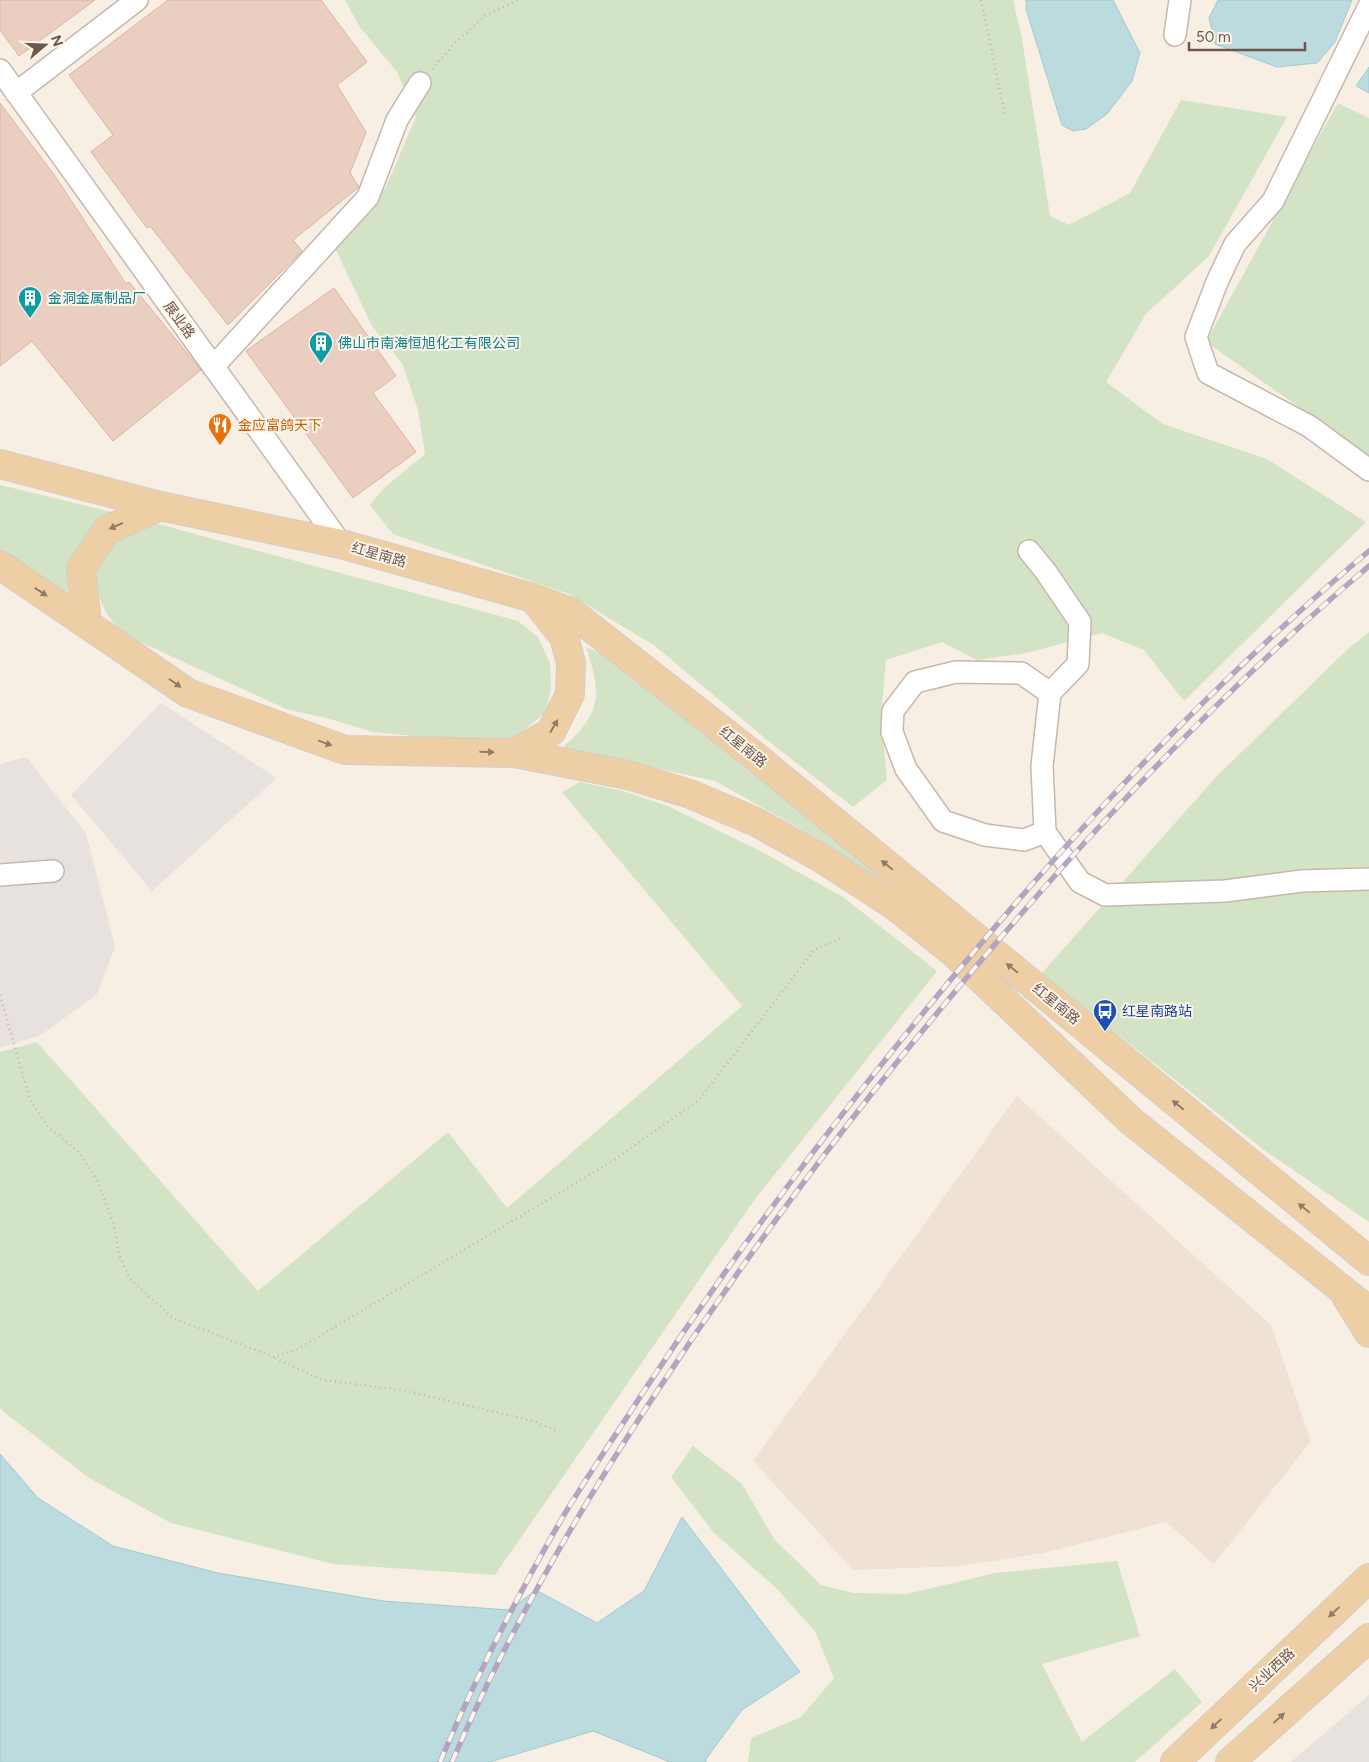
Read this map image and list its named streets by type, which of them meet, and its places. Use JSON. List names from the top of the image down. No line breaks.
{"streets":{"main road":["红星南路","兴业西路"],"street":["展业路"]},"crossings":[["展业路","红星南路"]],"places":{"building":["金洞金属制品厂","佛山市南海恒旭化工有限公司"],"restaurant":["金应富鸽天下"],"bus stop":["红星南路站"]},"scale_bar":"50 m","north":"right"}
